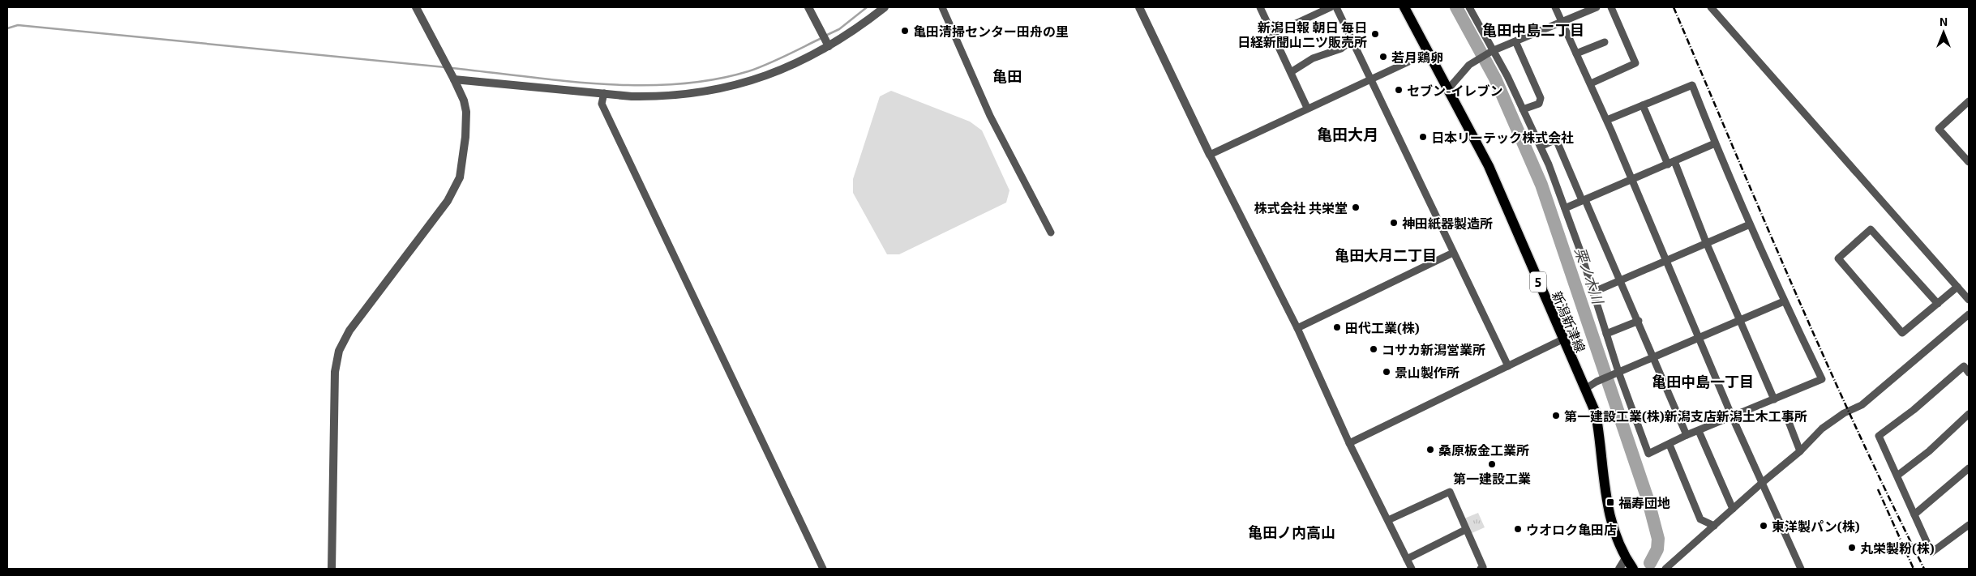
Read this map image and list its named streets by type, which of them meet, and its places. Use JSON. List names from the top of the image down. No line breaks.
{"streets":{"main road":["5","新潟新津線"]},"districts":["亀田中島二丁目","亀田","亀田大月","亀田大月二丁目","亀田中島一丁目","亀田ノ内高山"],"water":["栗ノ木川"],"places":{"other":["亀田清掃センター田舟の里","新潟日報 朝日 毎日 日経新聞山二ツ販売所","若月鶏卵","セブン-イレブン","日本リーテック株式会社","株式会社 共栄堂","神田紙器製造所","田代工業(株)","コサカ新潟営業所","景山製作所","第一建設工業(株)新潟支店新潟土木工事所","桑原板金工業所","第一建設工業","東洋製パン(株)","ウオロク亀田店","丸栄製粉(株)"],"transit":["福寿団地"]},"north":"top"}
